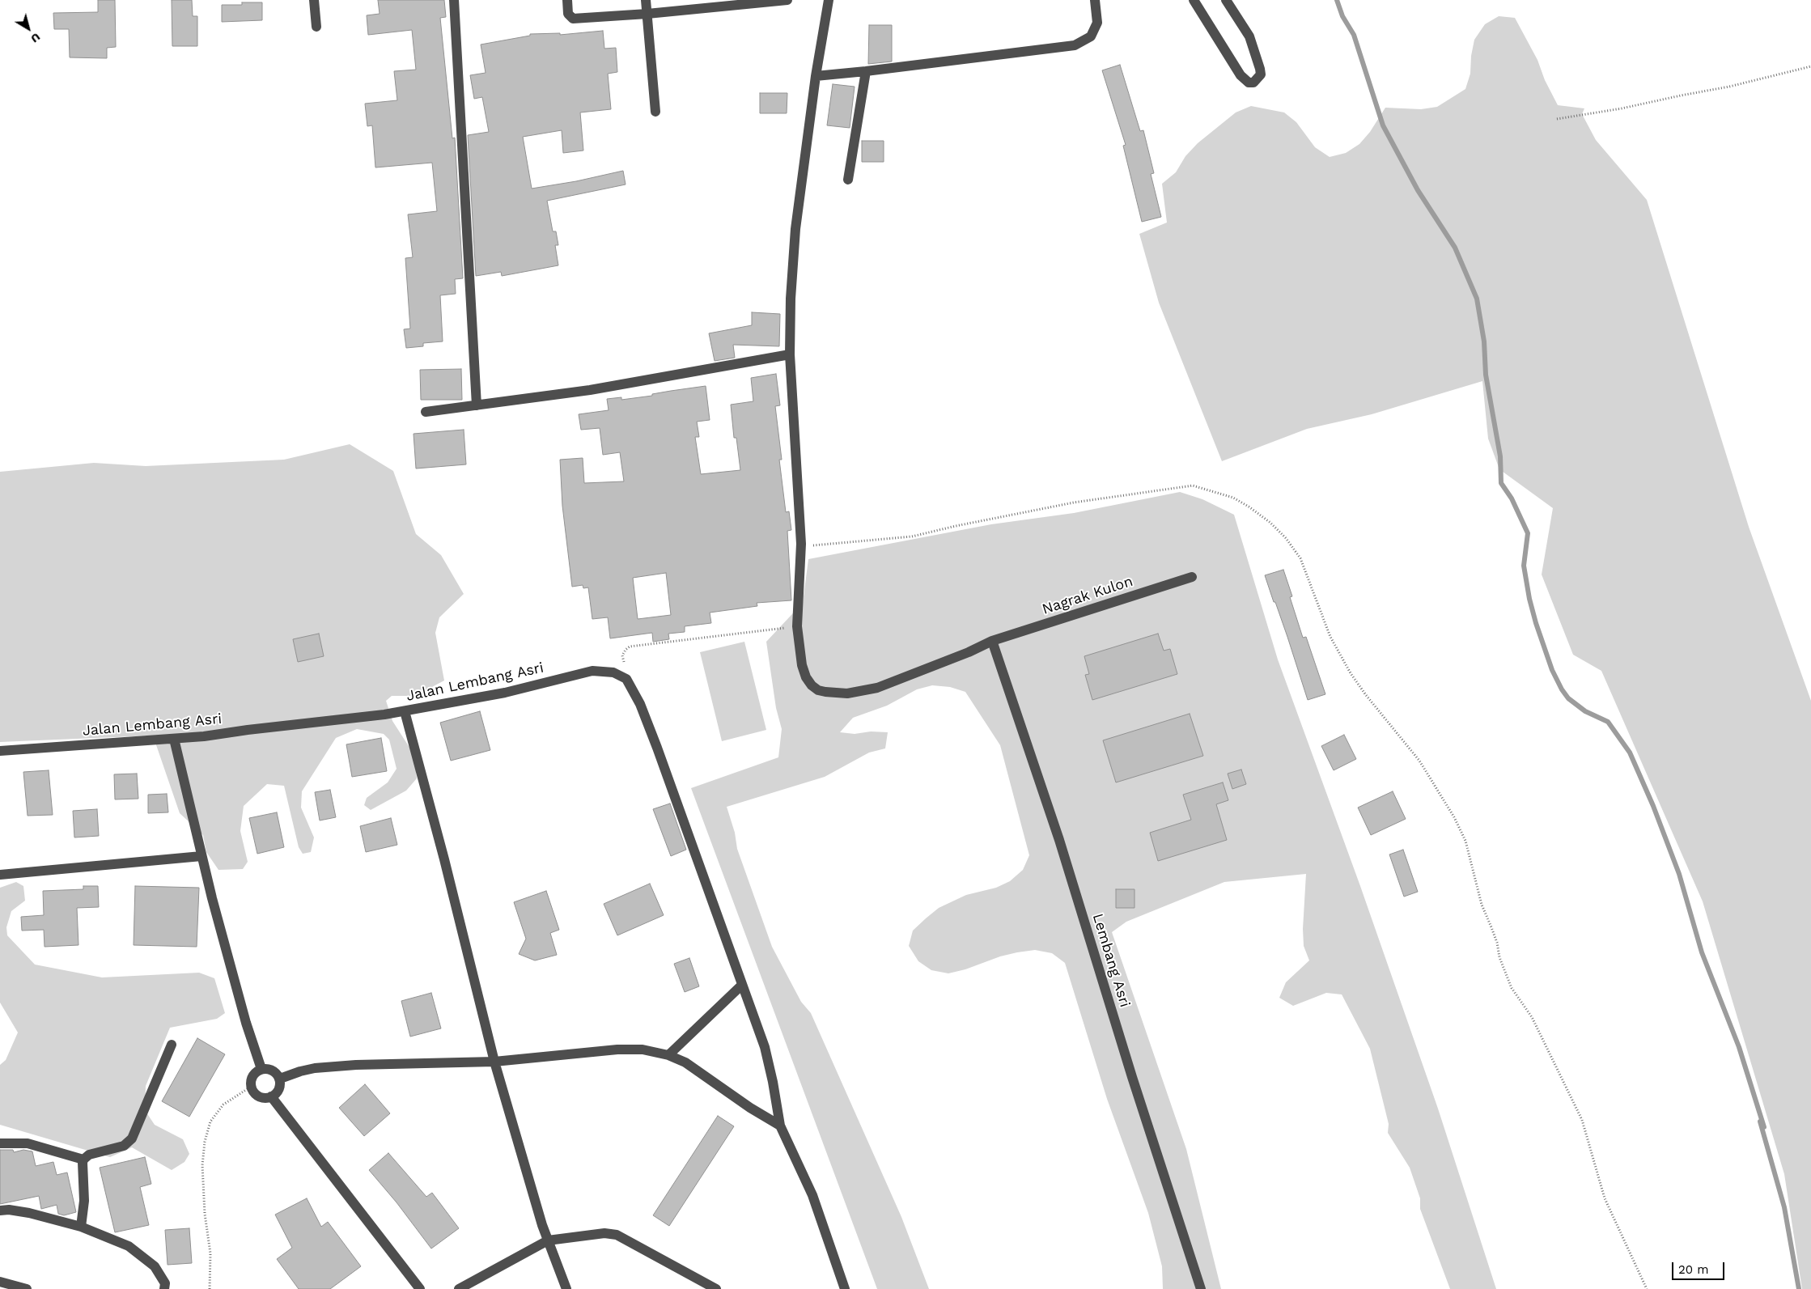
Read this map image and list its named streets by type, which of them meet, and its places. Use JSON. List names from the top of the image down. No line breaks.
{"streets":{"street":["Nagrak Kulon","Jalan Lembang Asri","Lembang Asri"]},"crossings":[["Nagrak Kulon","Lembang Asri"]],"scale_bar":"20 m","north":"bottom right"}
